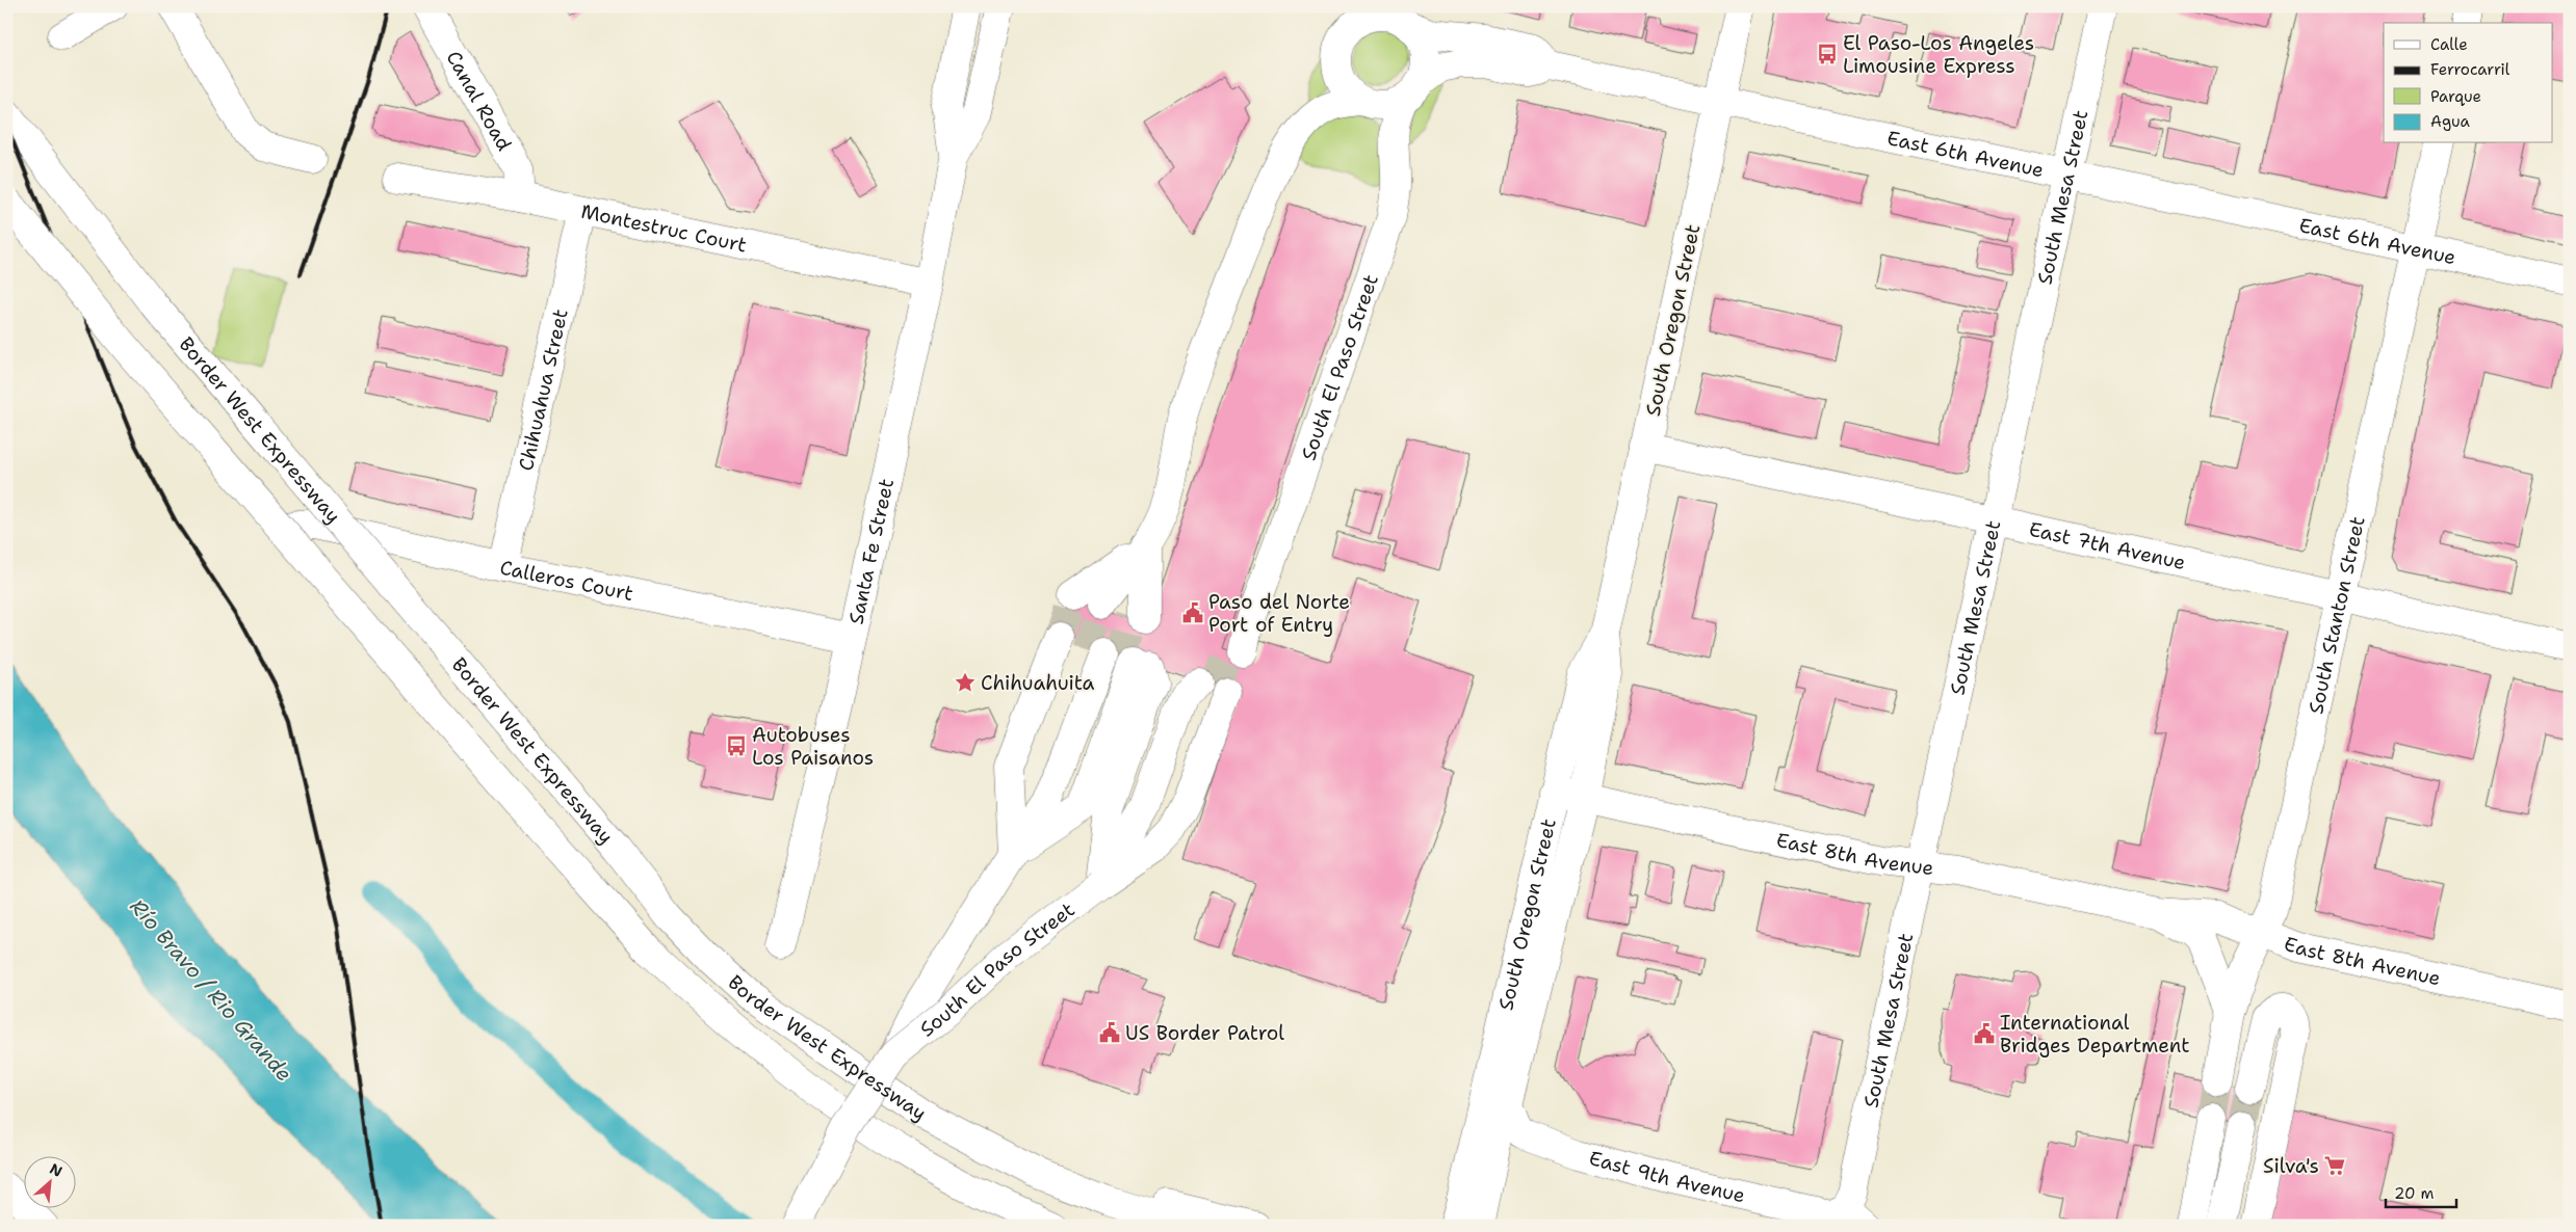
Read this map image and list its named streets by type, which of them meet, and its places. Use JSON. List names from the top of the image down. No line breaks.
{"streets":{"main road":["Canal Road","East 6th Avenue","South Mesa Street","Montestruc Court","South Oregon Street","South El Paso Street","Chihuahua Street","Border West Expressway","East 7th Avenue","Santa Fe Street","Calleros Court","South Stanton Street","East 8th Avenue","East 9th Avenue"]},"crossings":[["Canal Road","Montestruc Court"],["East 6th Avenue","South Mesa Street"],["East 6th Avenue","South Oregon Street"],["East 6th Avenue","South El Paso Street"],["East 6th Avenue","South Stanton Street"],["South Mesa Street","East 7th Avenue"],["South Mesa Street","East 8th Avenue"],["South Mesa Street","East 9th Avenue"],["Montestruc Court","Chihuahua Street"],["Montestruc Court","Santa Fe Street"],["South Oregon Street","East 7th Avenue"],["South Oregon Street","East 8th Avenue"],["South Oregon Street","East 9th Avenue"],["Chihuahua Street","Calleros Court"],["East 7th Avenue","South Stanton Street"],["Santa Fe Street","Calleros Court"],["South Stanton Street","East 8th Avenue"]],"water":["Río Bravo / Rio Grande"],"places":{"bus stop":["El Paso-Los Angeles Limousine Express","Autobuses Los Paisanos"],"public building":["Paso del Norte Port of Entry","US Border Patrol","International Bridges Department"],"place":["Chihuahuita"],"supermarket":["Silva's"]},"legend":["Calle","Ferrocarril","Parque","Agua"],"scale_bar":"20 m","north":"top right"}
